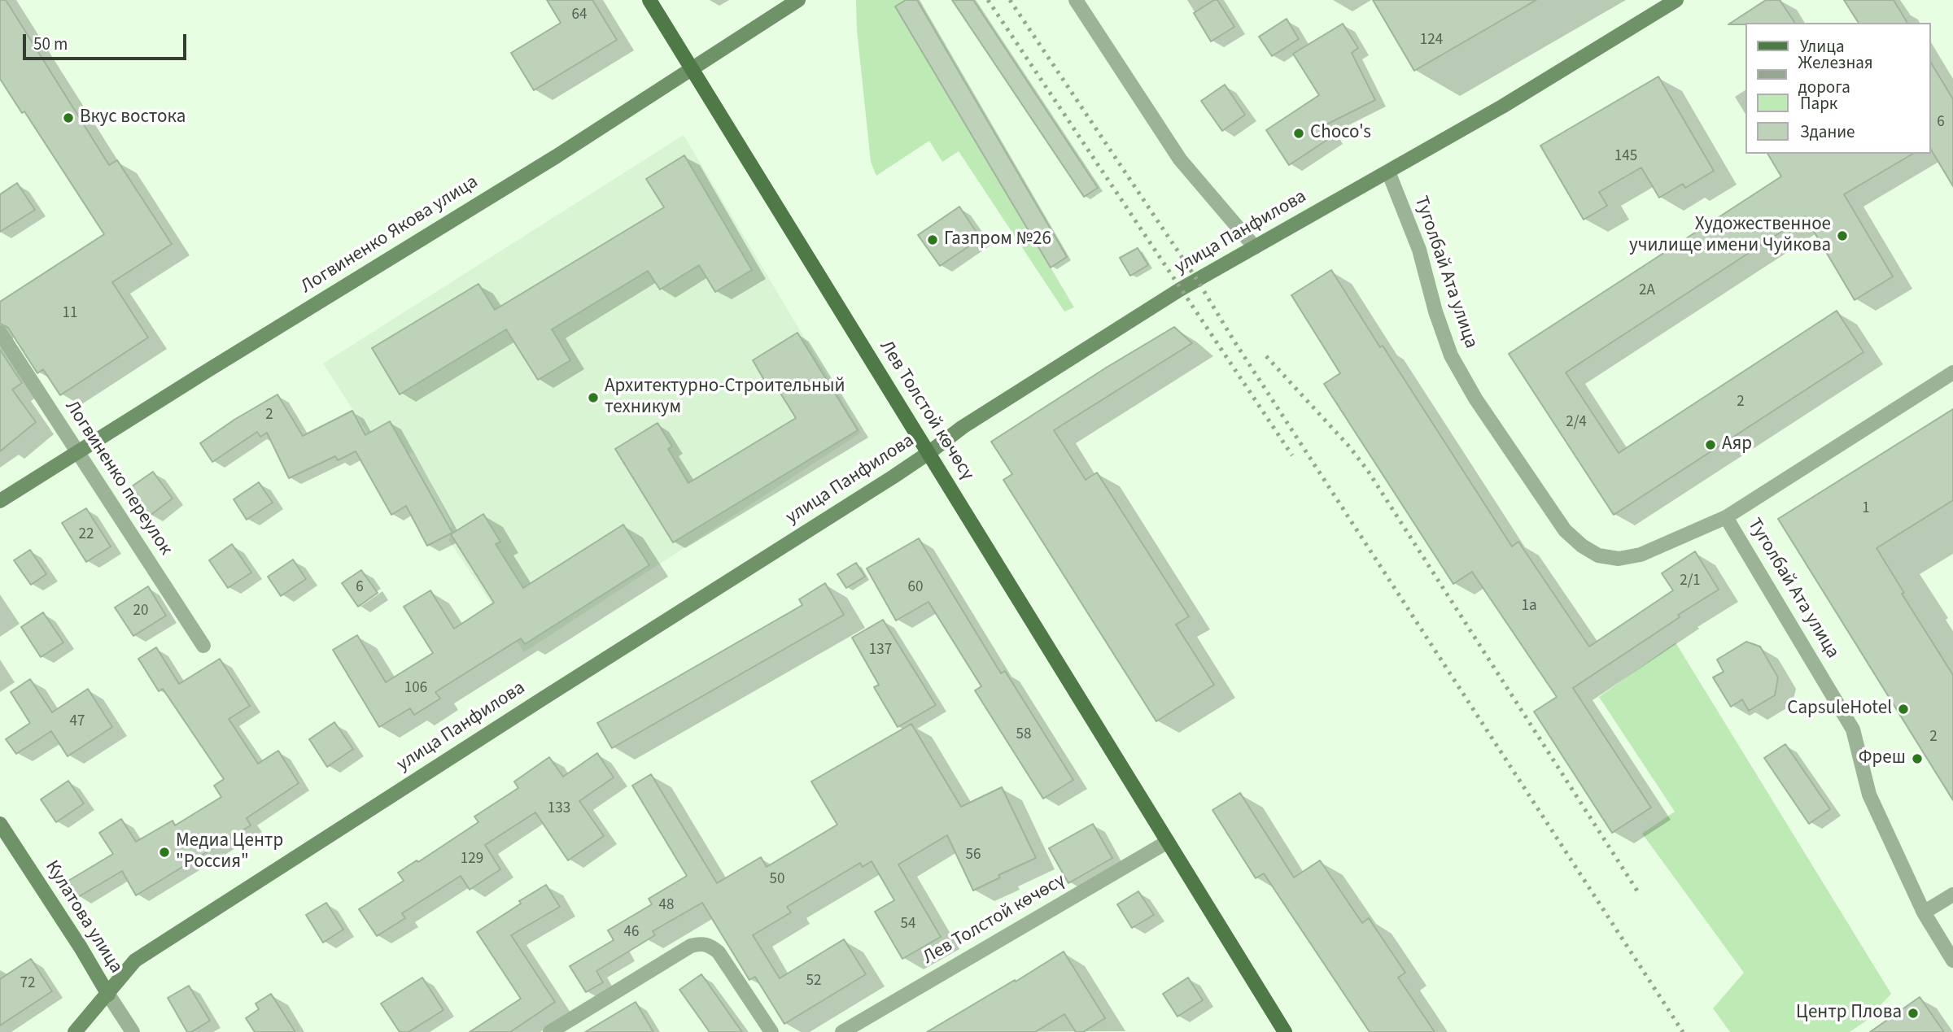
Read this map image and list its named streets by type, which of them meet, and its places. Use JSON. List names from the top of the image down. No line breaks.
{"streets":{"main road":["Лев Толстой көчөсү"],"street":["улица Панфилова","Логвиненко Якова улица","Туголбай Ата улица","Логвиненко переулок","Кулатова улица"]},"crossings":[["улица Панфилова","Туголбай Ата улица"],["улица Панфилова","Лев Толстой көчөсү"],["улица Панфилова","Кулатова улица"],["Логвиненко Якова улица","Лев Толстой көчөсү"],["Логвиненко Якова улица","Логвиненко переулок"]],"places":["Вкус востока","Choco's","Художественное училище имени Чуйкова","Газпром №26","Архитектурно-Строительный техникум","Аяр","CapsuleHotel","Фреш","Медиа Центр \"Россия\"","Центр Плова"],"house_numbers":["64","124","6","145","2А","11","2","2","2/4","1","22","2/1","6","60","1а","20","137","106","47","58","2","133","56","129","50","48","54","46","52","72"],"legend":["Улица","Железная дорога","Парк","Здание"],"scale_bar":"50 m"}
